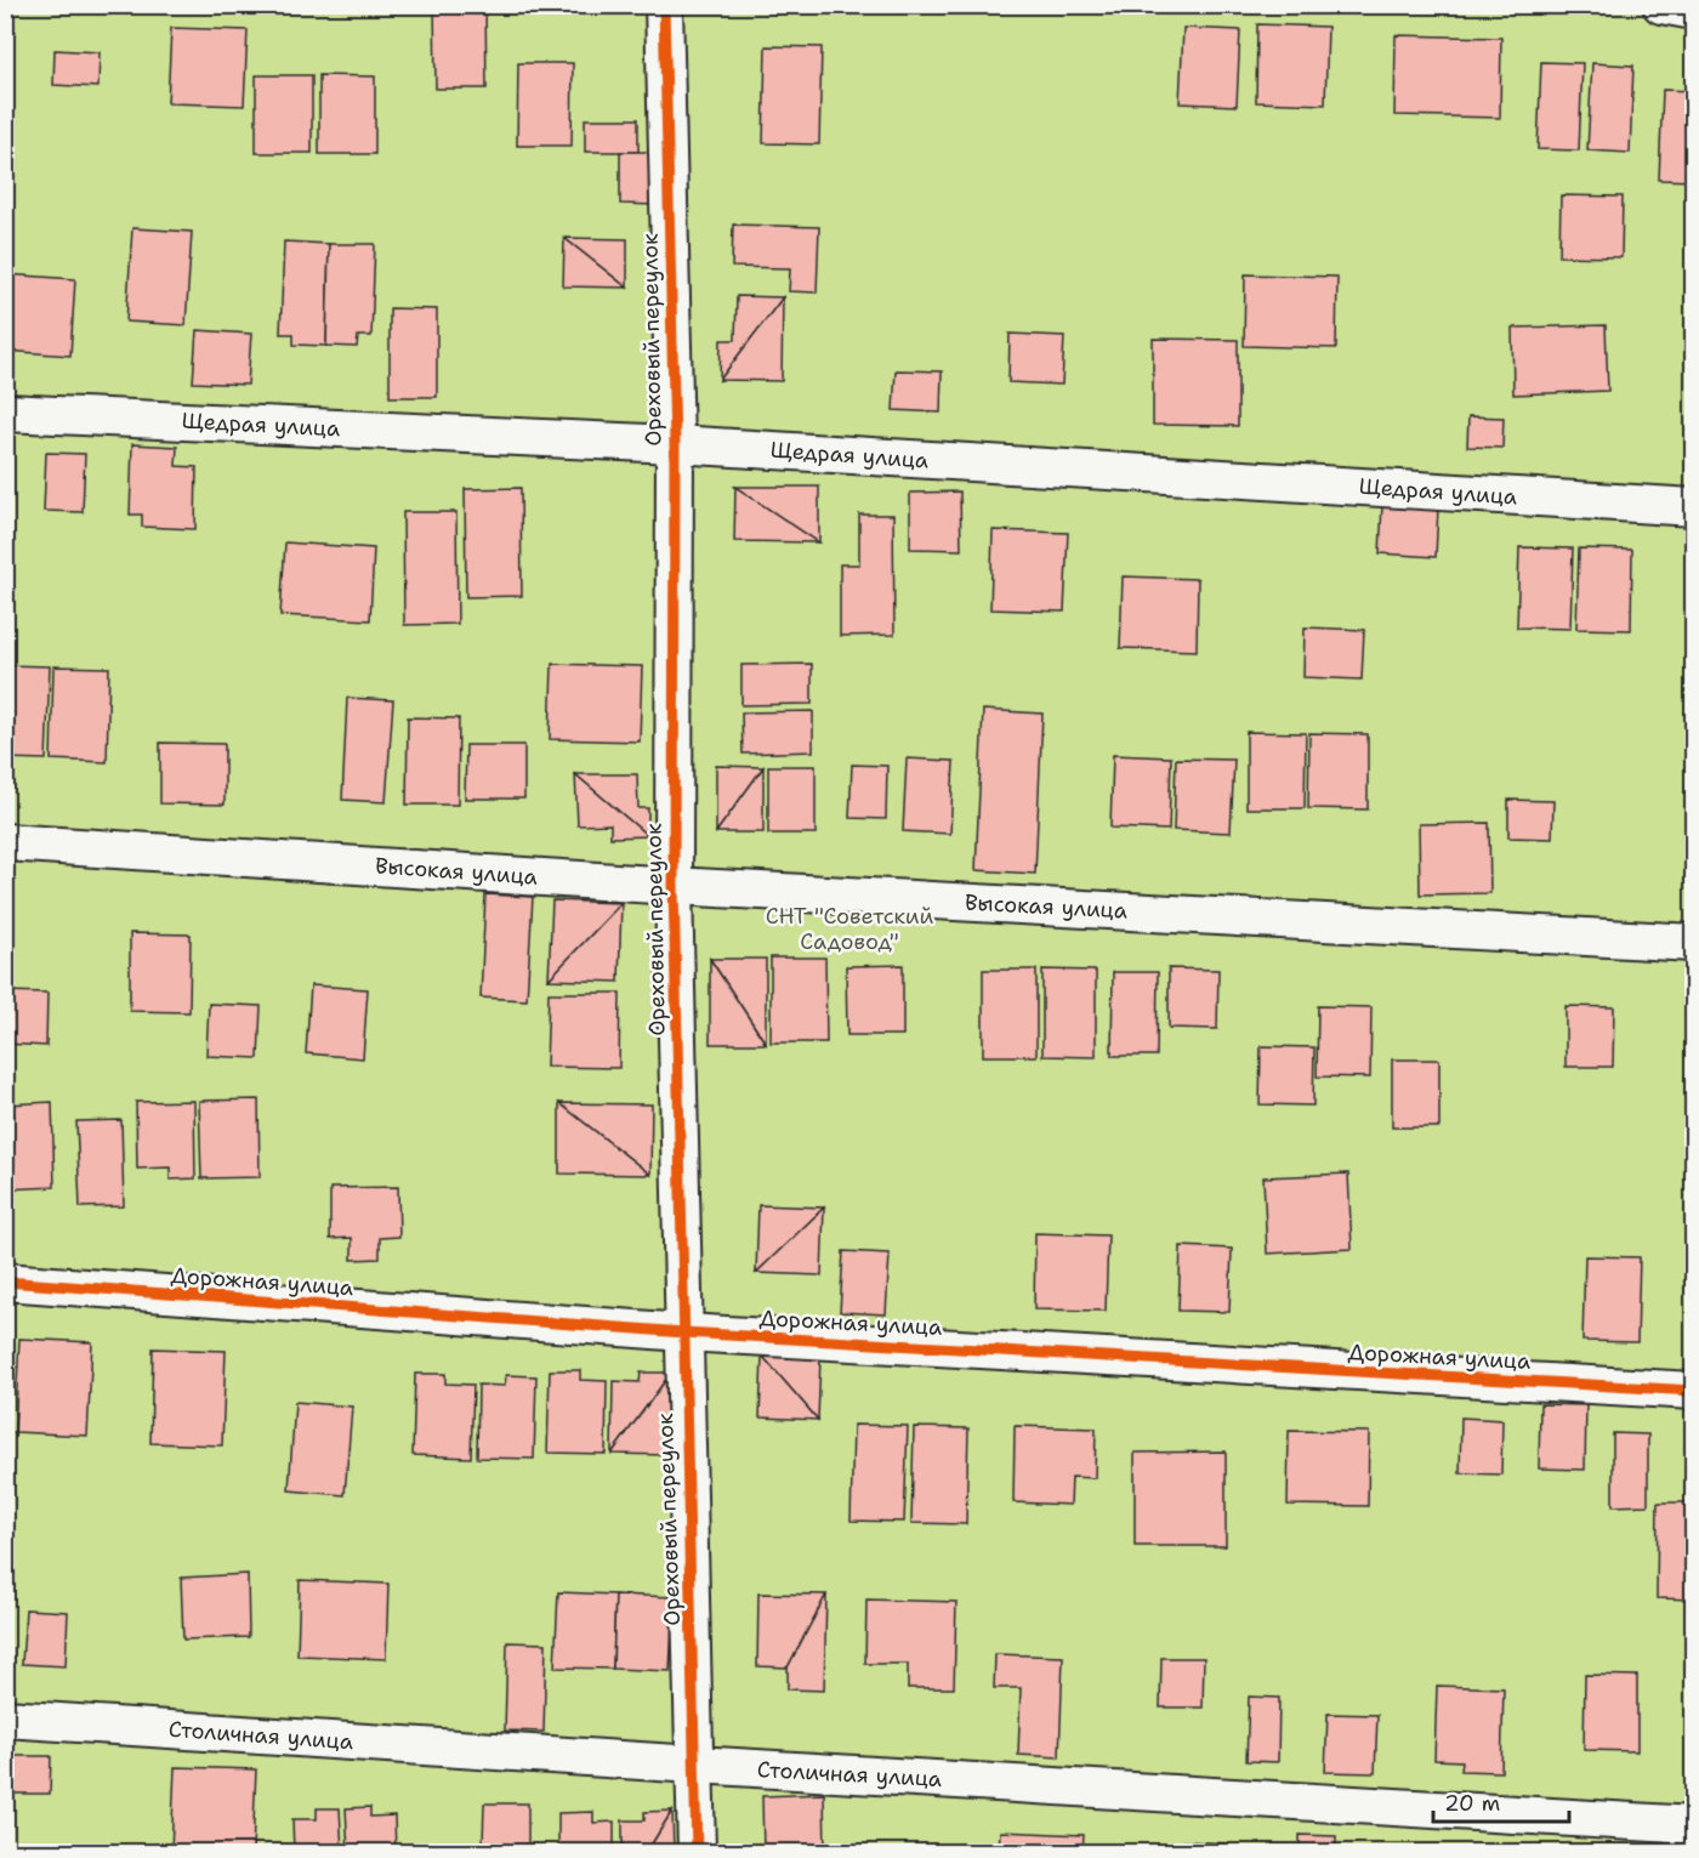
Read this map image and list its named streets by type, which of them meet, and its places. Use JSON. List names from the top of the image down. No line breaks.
{"streets":{"street":["Ореховый переулок","Щедрая улица","Высокая улица","Дорожная улица","Столичная улица"]},"crossings":[["Ореховый переулок","Щедрая улица"],["Ореховый переулок","Высокая улица"],["Ореховый переулок","Дорожная улица"],["Ореховый переулок","Столичная улица"]],"parks":["СНТ \"Советский Садовод\""],"scale_bar":"20 m"}
